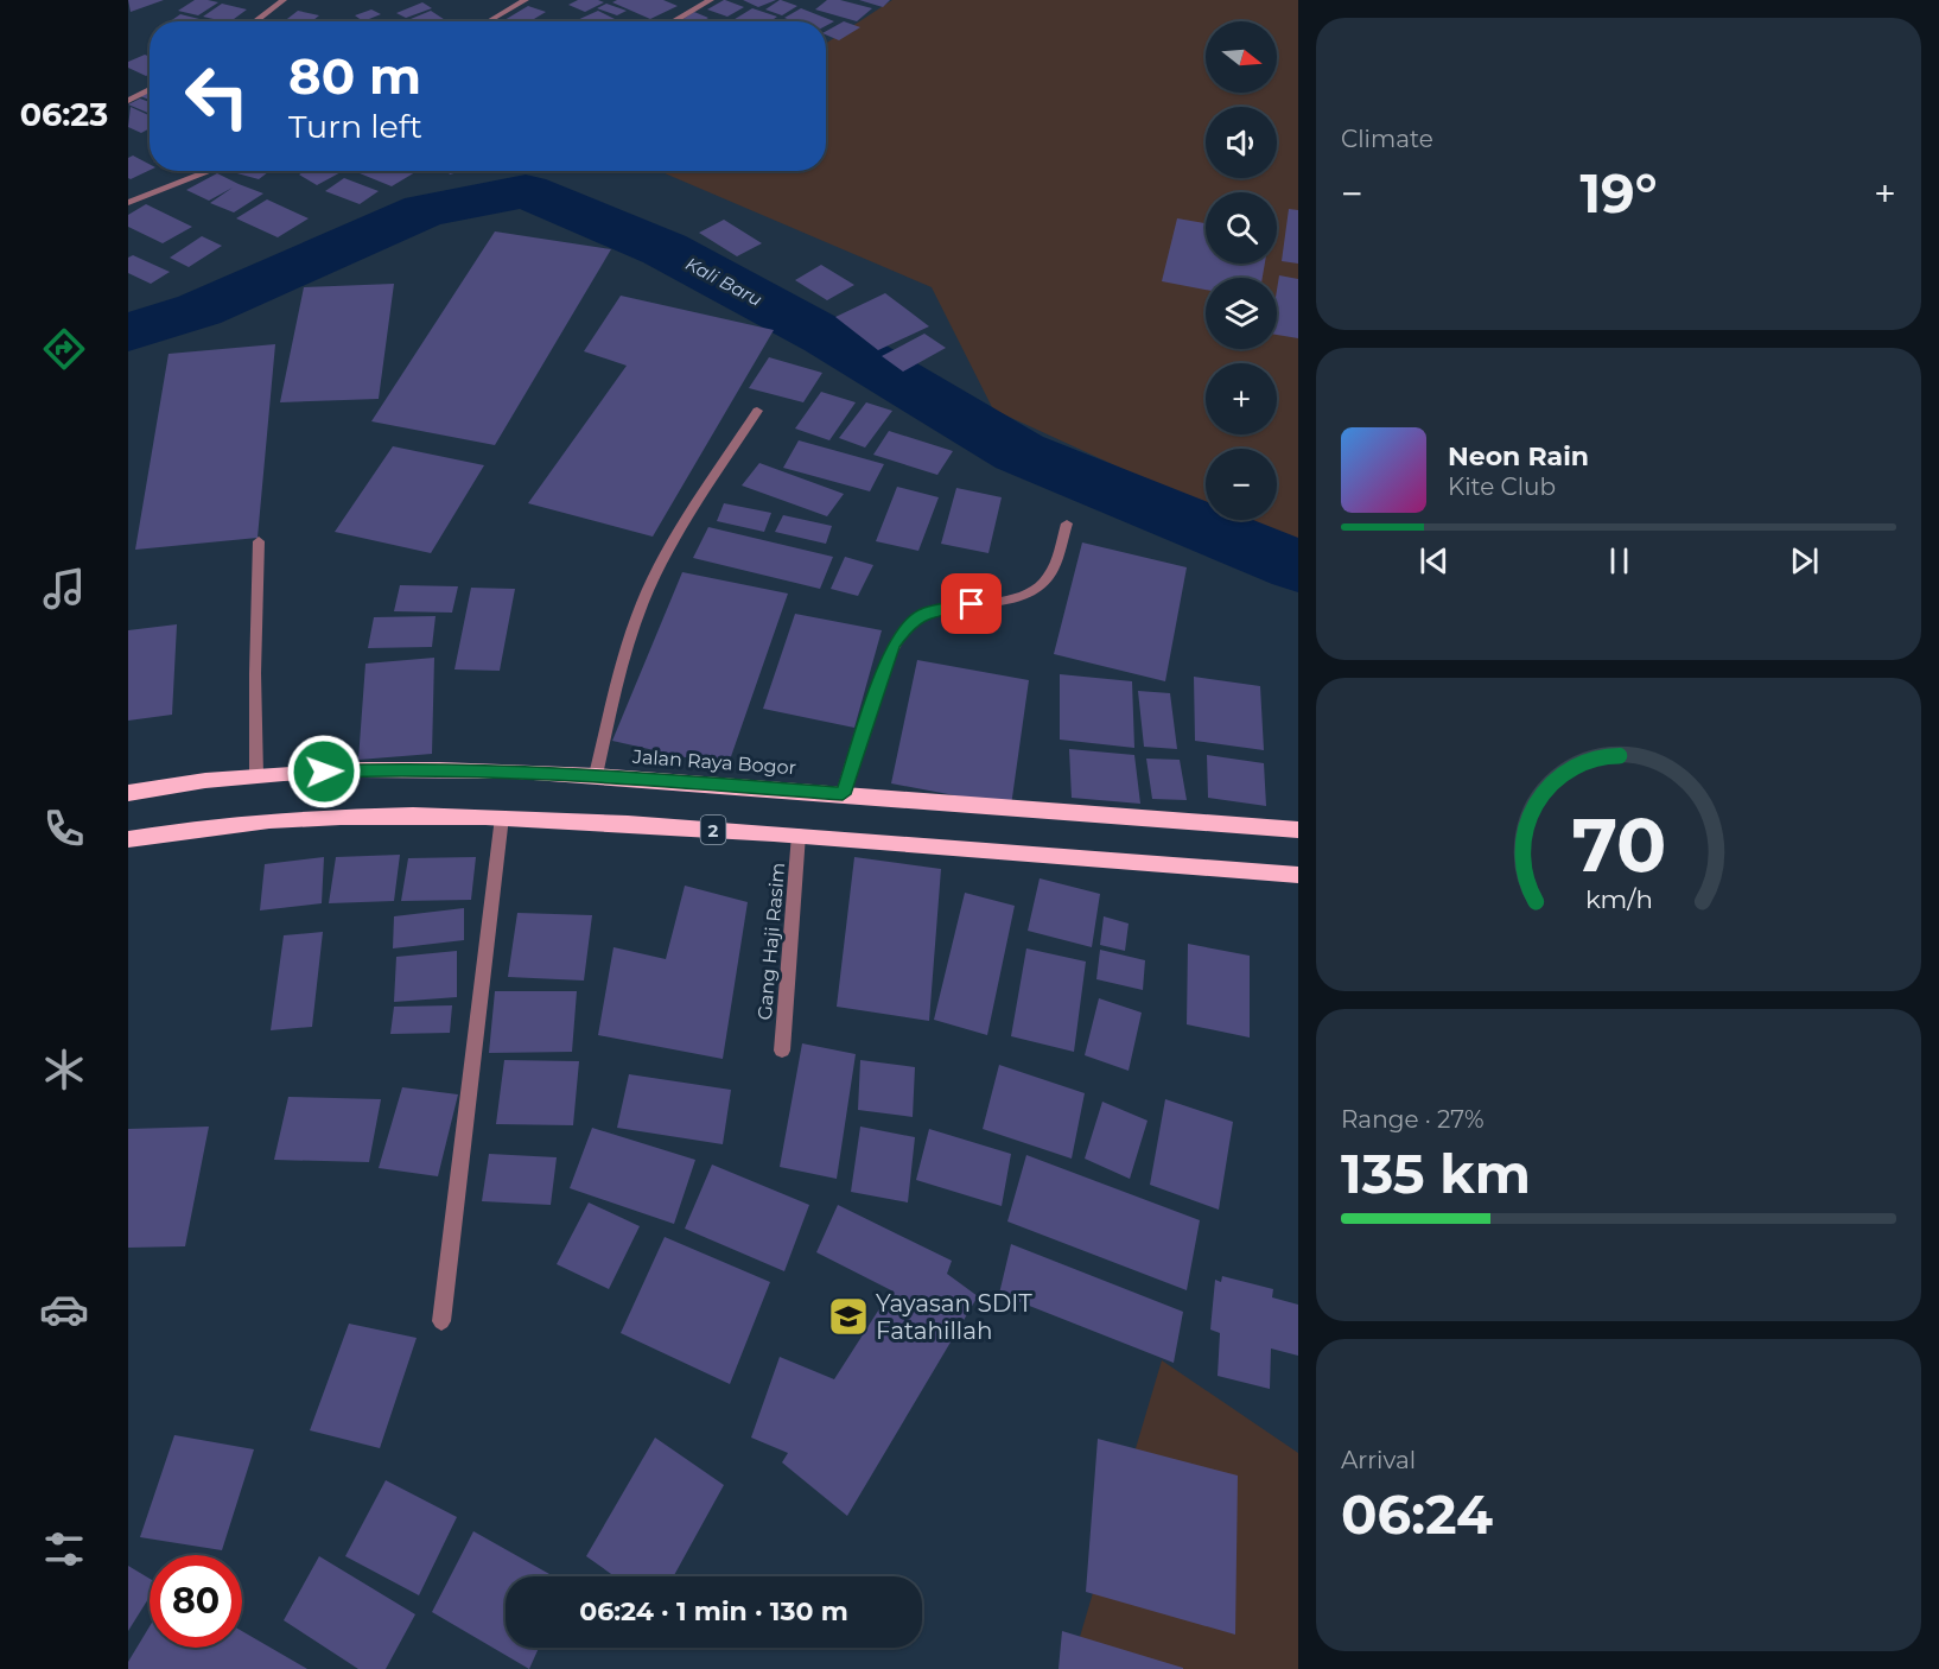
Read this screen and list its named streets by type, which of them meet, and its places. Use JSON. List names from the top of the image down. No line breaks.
{"streets":{"highway":["Jalan Raya Bogor","2"],"street":["Gang Haji Rasim"]},"crossings":[["2","Gang Haji Rasim"]],"water":["Kali Baru"],"places":{"school or university":["Yayasan SDIT Fatahillah"]},"north":"right","page":{"tabs":"06:23","tile":["Climate",["Range · 27%","135 km"],["Arrival","06:24"]],"map_buttons":["+","−"],"turn":["80 m","Turn left"],"heat":["−","19°","+"],"song":["Neon Rain","Kite Club"],"limit":"80","trip":"06:24 · 1 min · 130 m","gauge":["70","km/h"]}}
